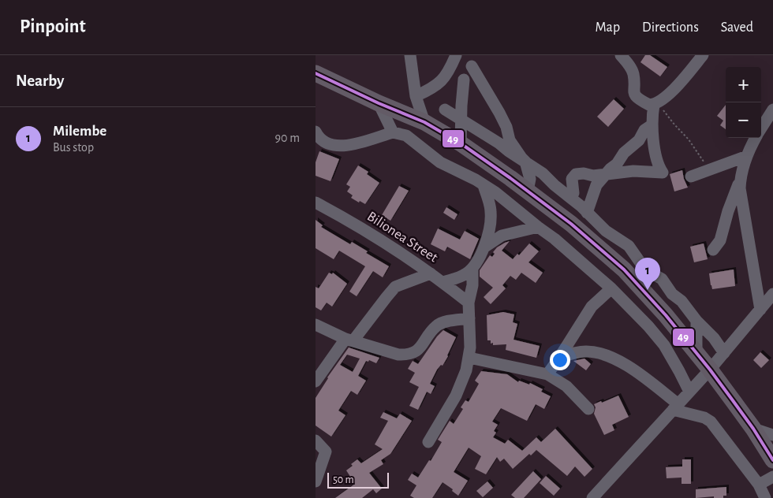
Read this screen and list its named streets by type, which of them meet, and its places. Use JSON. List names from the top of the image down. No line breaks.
{"streets":{"street":["Bilionea Street"]},"lines":["transit line 49"],"scale_bar":"50 m","page":{"header":"Pinpoint","nav":["Map","Directions","Saved"],"heading":"Nearby","map_buttons":["+","−"],"list":[{"mark":"1","name":"Milembe","note":"Bus stop","value":"90 m"}],"pins":"1","scale":"50 m"}}
